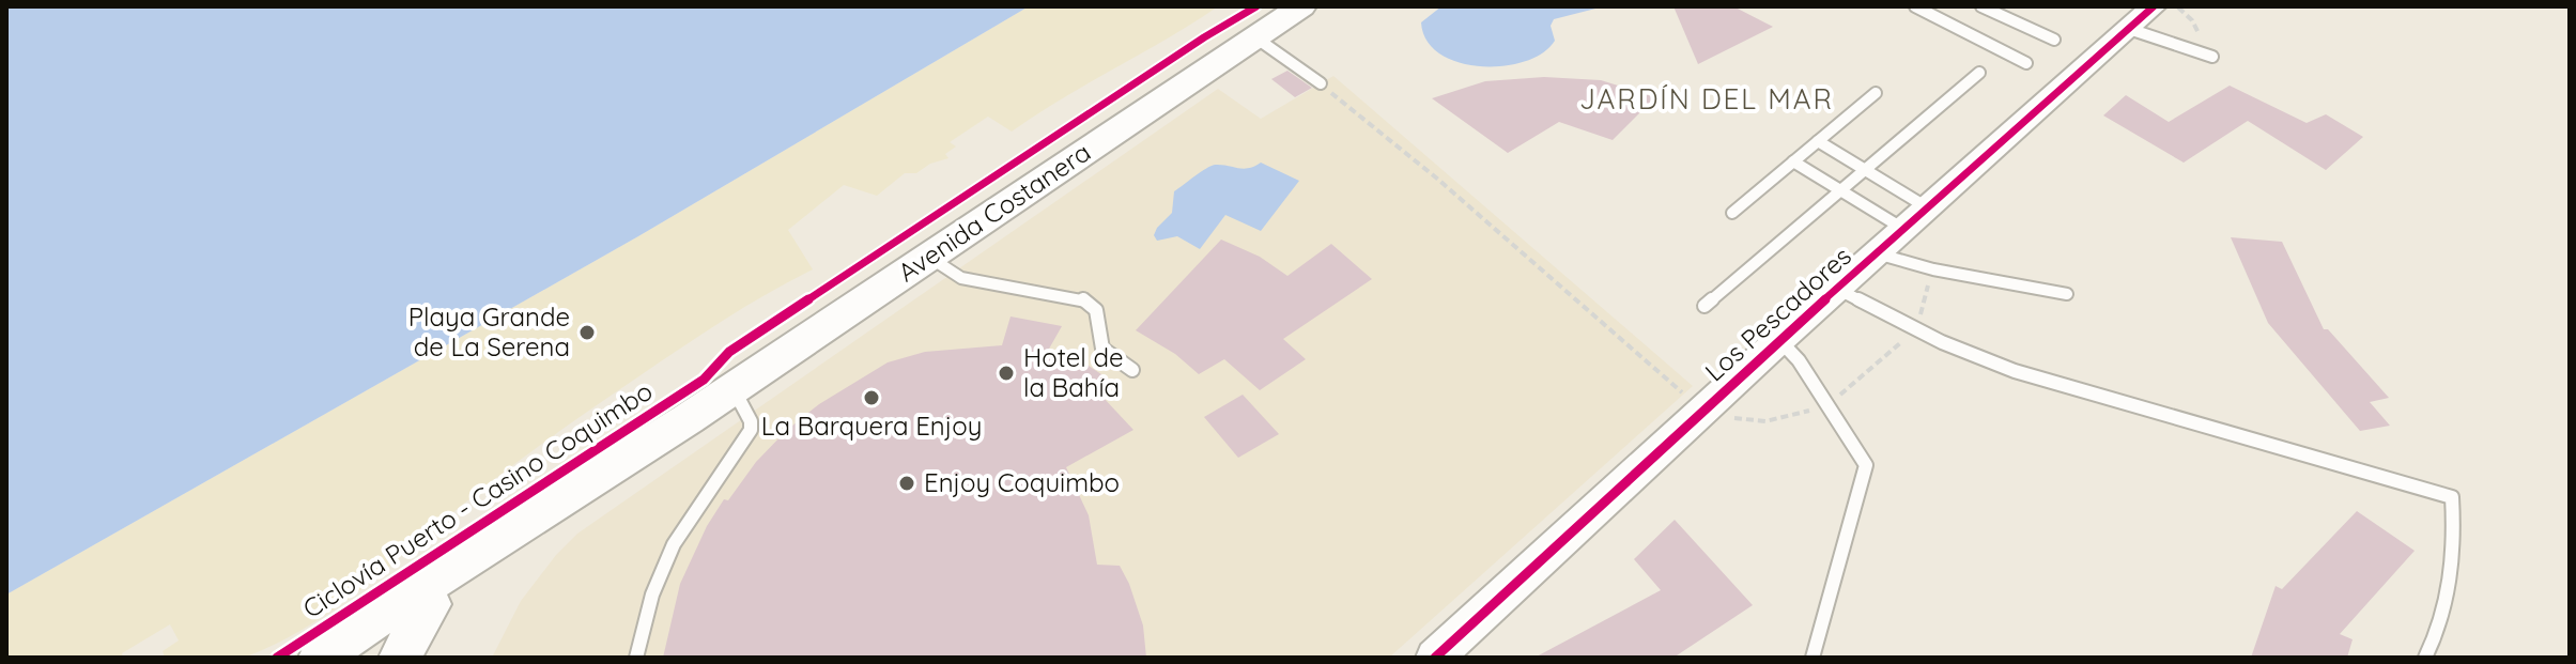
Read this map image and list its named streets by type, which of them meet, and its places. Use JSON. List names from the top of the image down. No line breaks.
{"streets":{"main road":["Avenida Costanera"],"street":["Los Pescadores"],"cycle path":["Ciclovía Puerto - Casino Coquimbo"]},"districts":["JARDÍN DEL MAR"],"places":["Playa Grande de La Serena","Hotel de la Bahía","La Barquera Enjoy","Enjoy Coquimbo"]}
